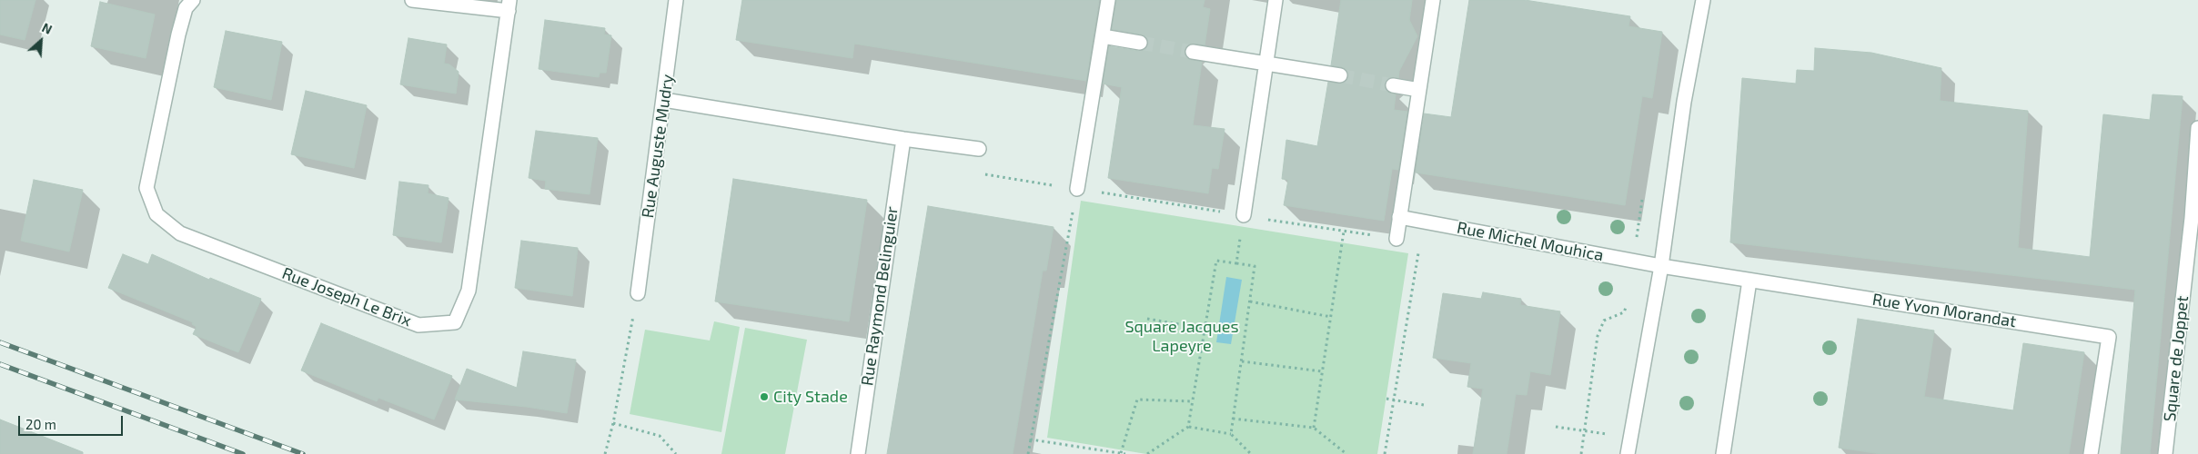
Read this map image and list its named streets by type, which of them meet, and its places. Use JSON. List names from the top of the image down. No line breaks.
{"streets":{"street":["Rue Auguste Mudry","Rue Michel Mouhica","Rue Raymond Belinguier","Rue Joseph Le Brix","Rue Yvon Morandat","Square de Joppet"]},"crossings":[["Rue Michel Mouhica","Rue Yvon Morandat"]],"parks":["Square Jacques Lapeyre"],"places":["City Stade"],"scale_bar":"20 m","north":"top right"}
